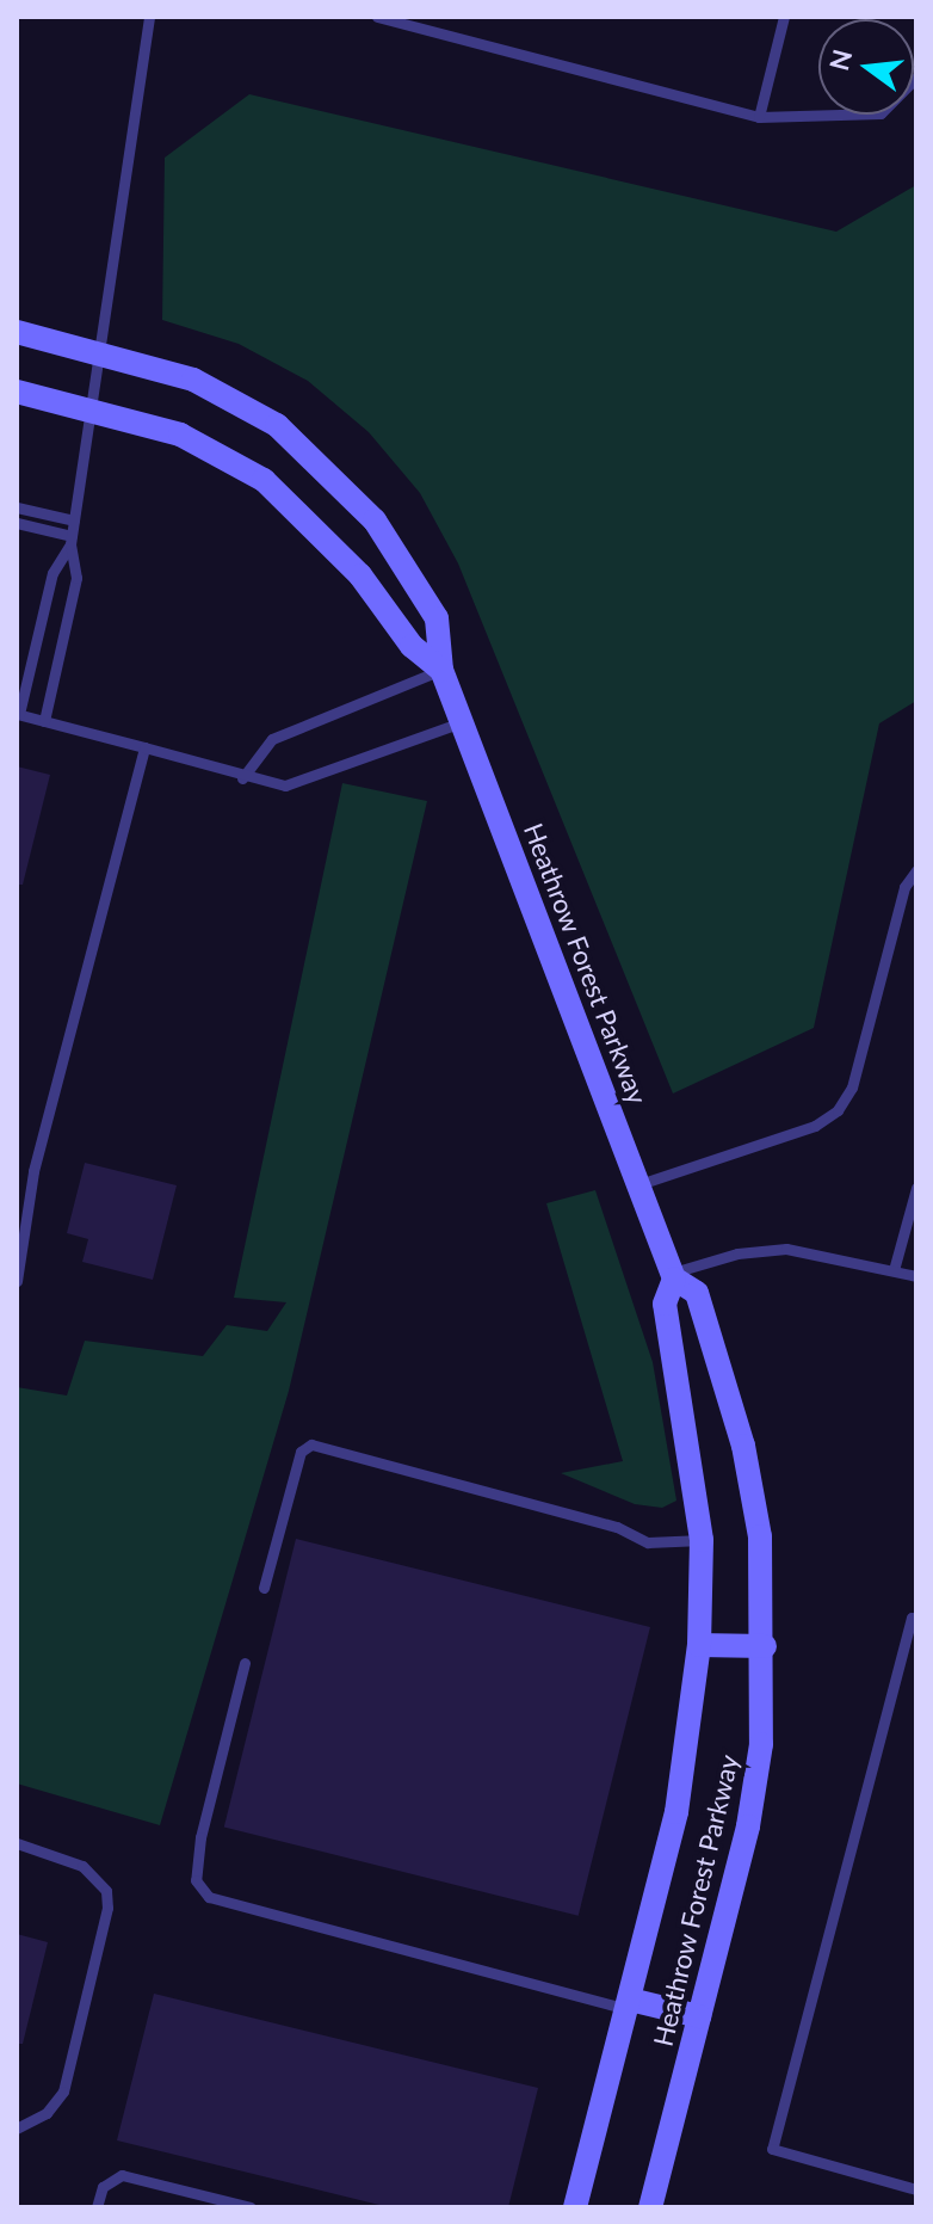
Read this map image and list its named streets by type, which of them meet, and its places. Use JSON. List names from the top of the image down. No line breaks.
{"streets":{"street":["Heathrow Forest Parkway"]},"north":"left"}
